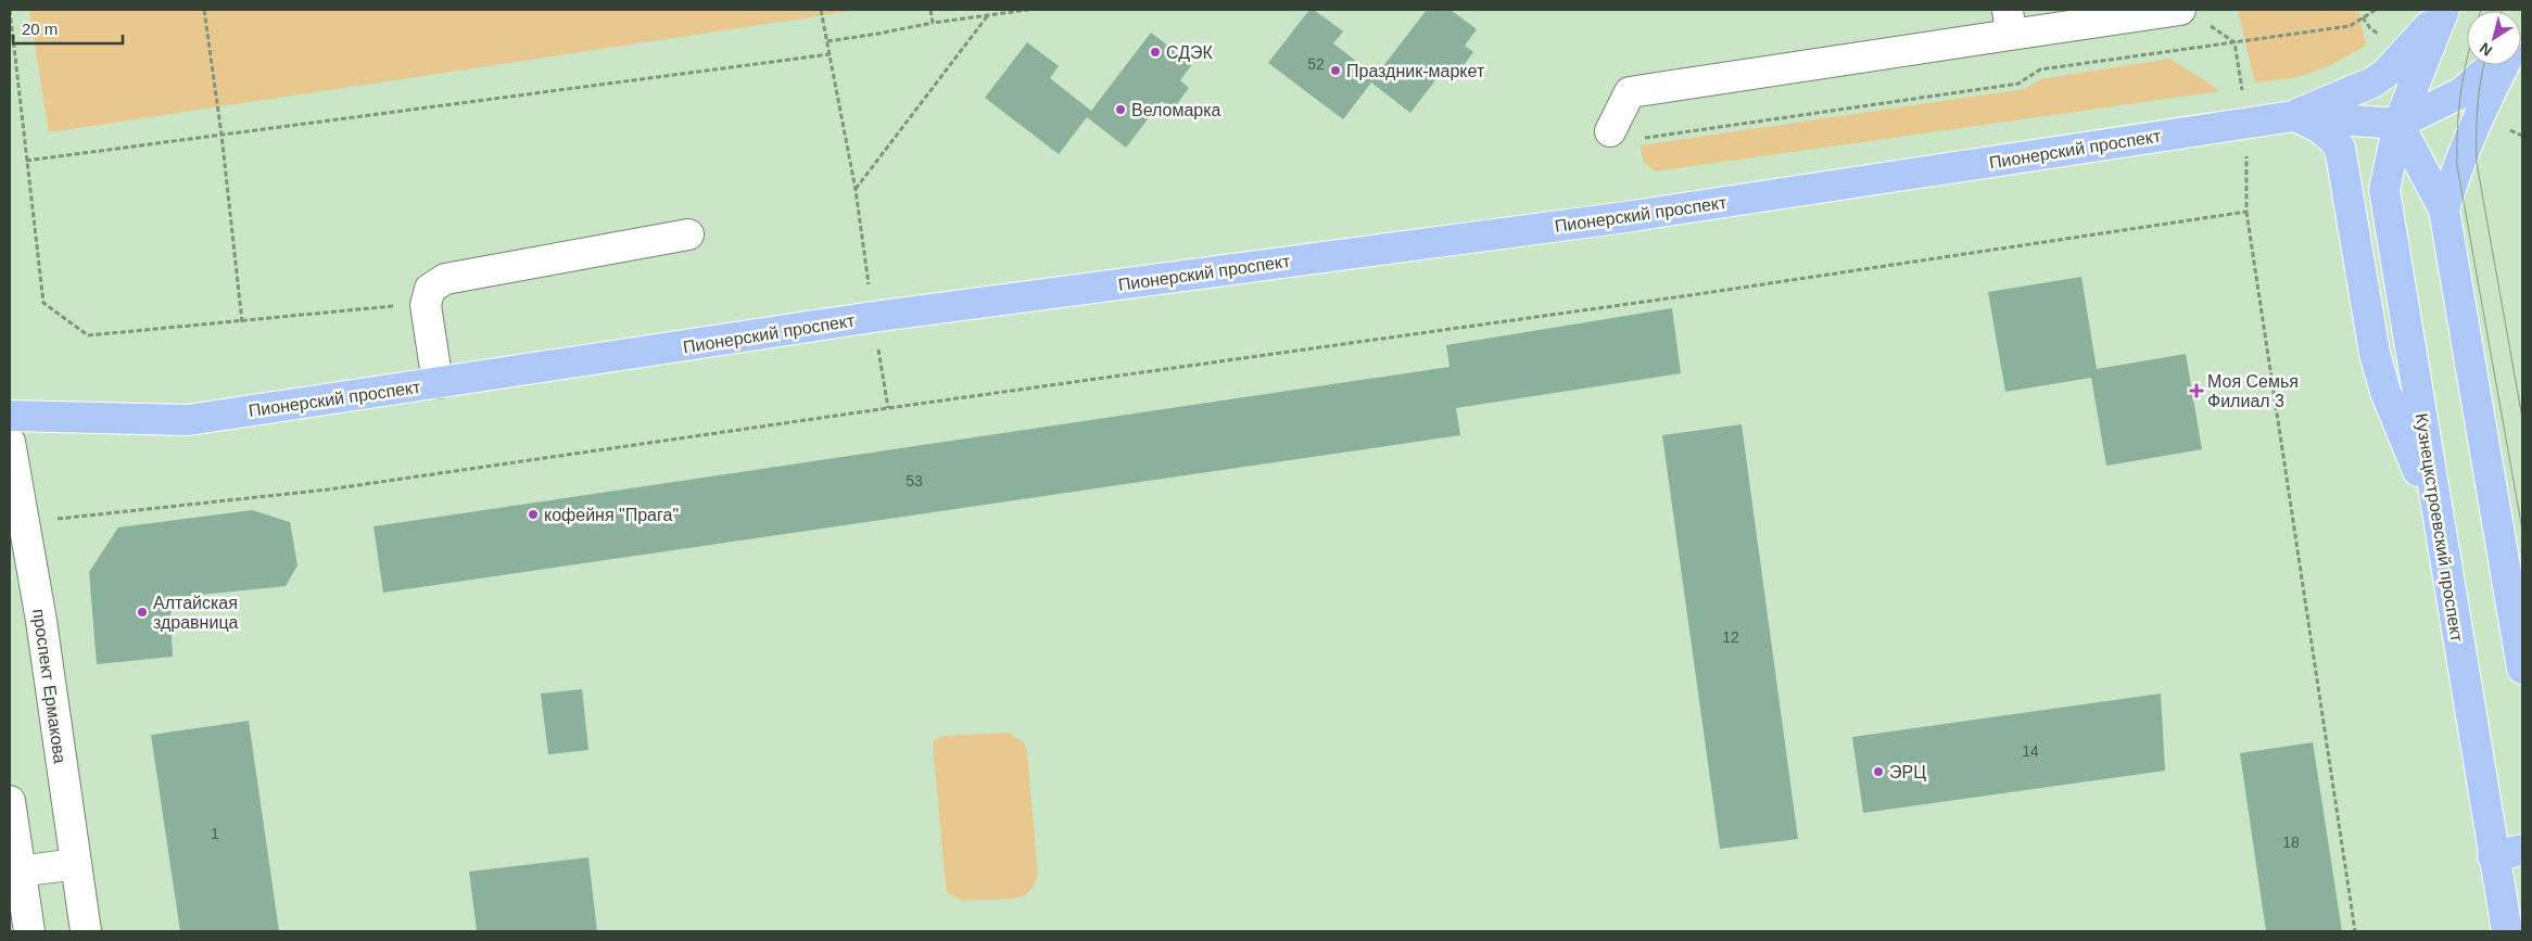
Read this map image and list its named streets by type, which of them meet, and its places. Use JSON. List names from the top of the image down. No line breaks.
{"streets":{"main road":["Пионерский проспект","Кузнецкстроевский проспект"],"street":["проспект Ермакова"]},"crossings":[["Пионерский проспект","Кузнецкстроевский проспект"]],"places":{"other":["СДЭК","Праздник-маркет","Веломарка","кофейня \"Прага\"","Алтайская здравница","ЭРЦ"],"health":["Моя Семья Филиал 3"]},"house_numbers":["52","53","12","14","1","18"],"scale_bar":"20 m","north":"bottom left"}
